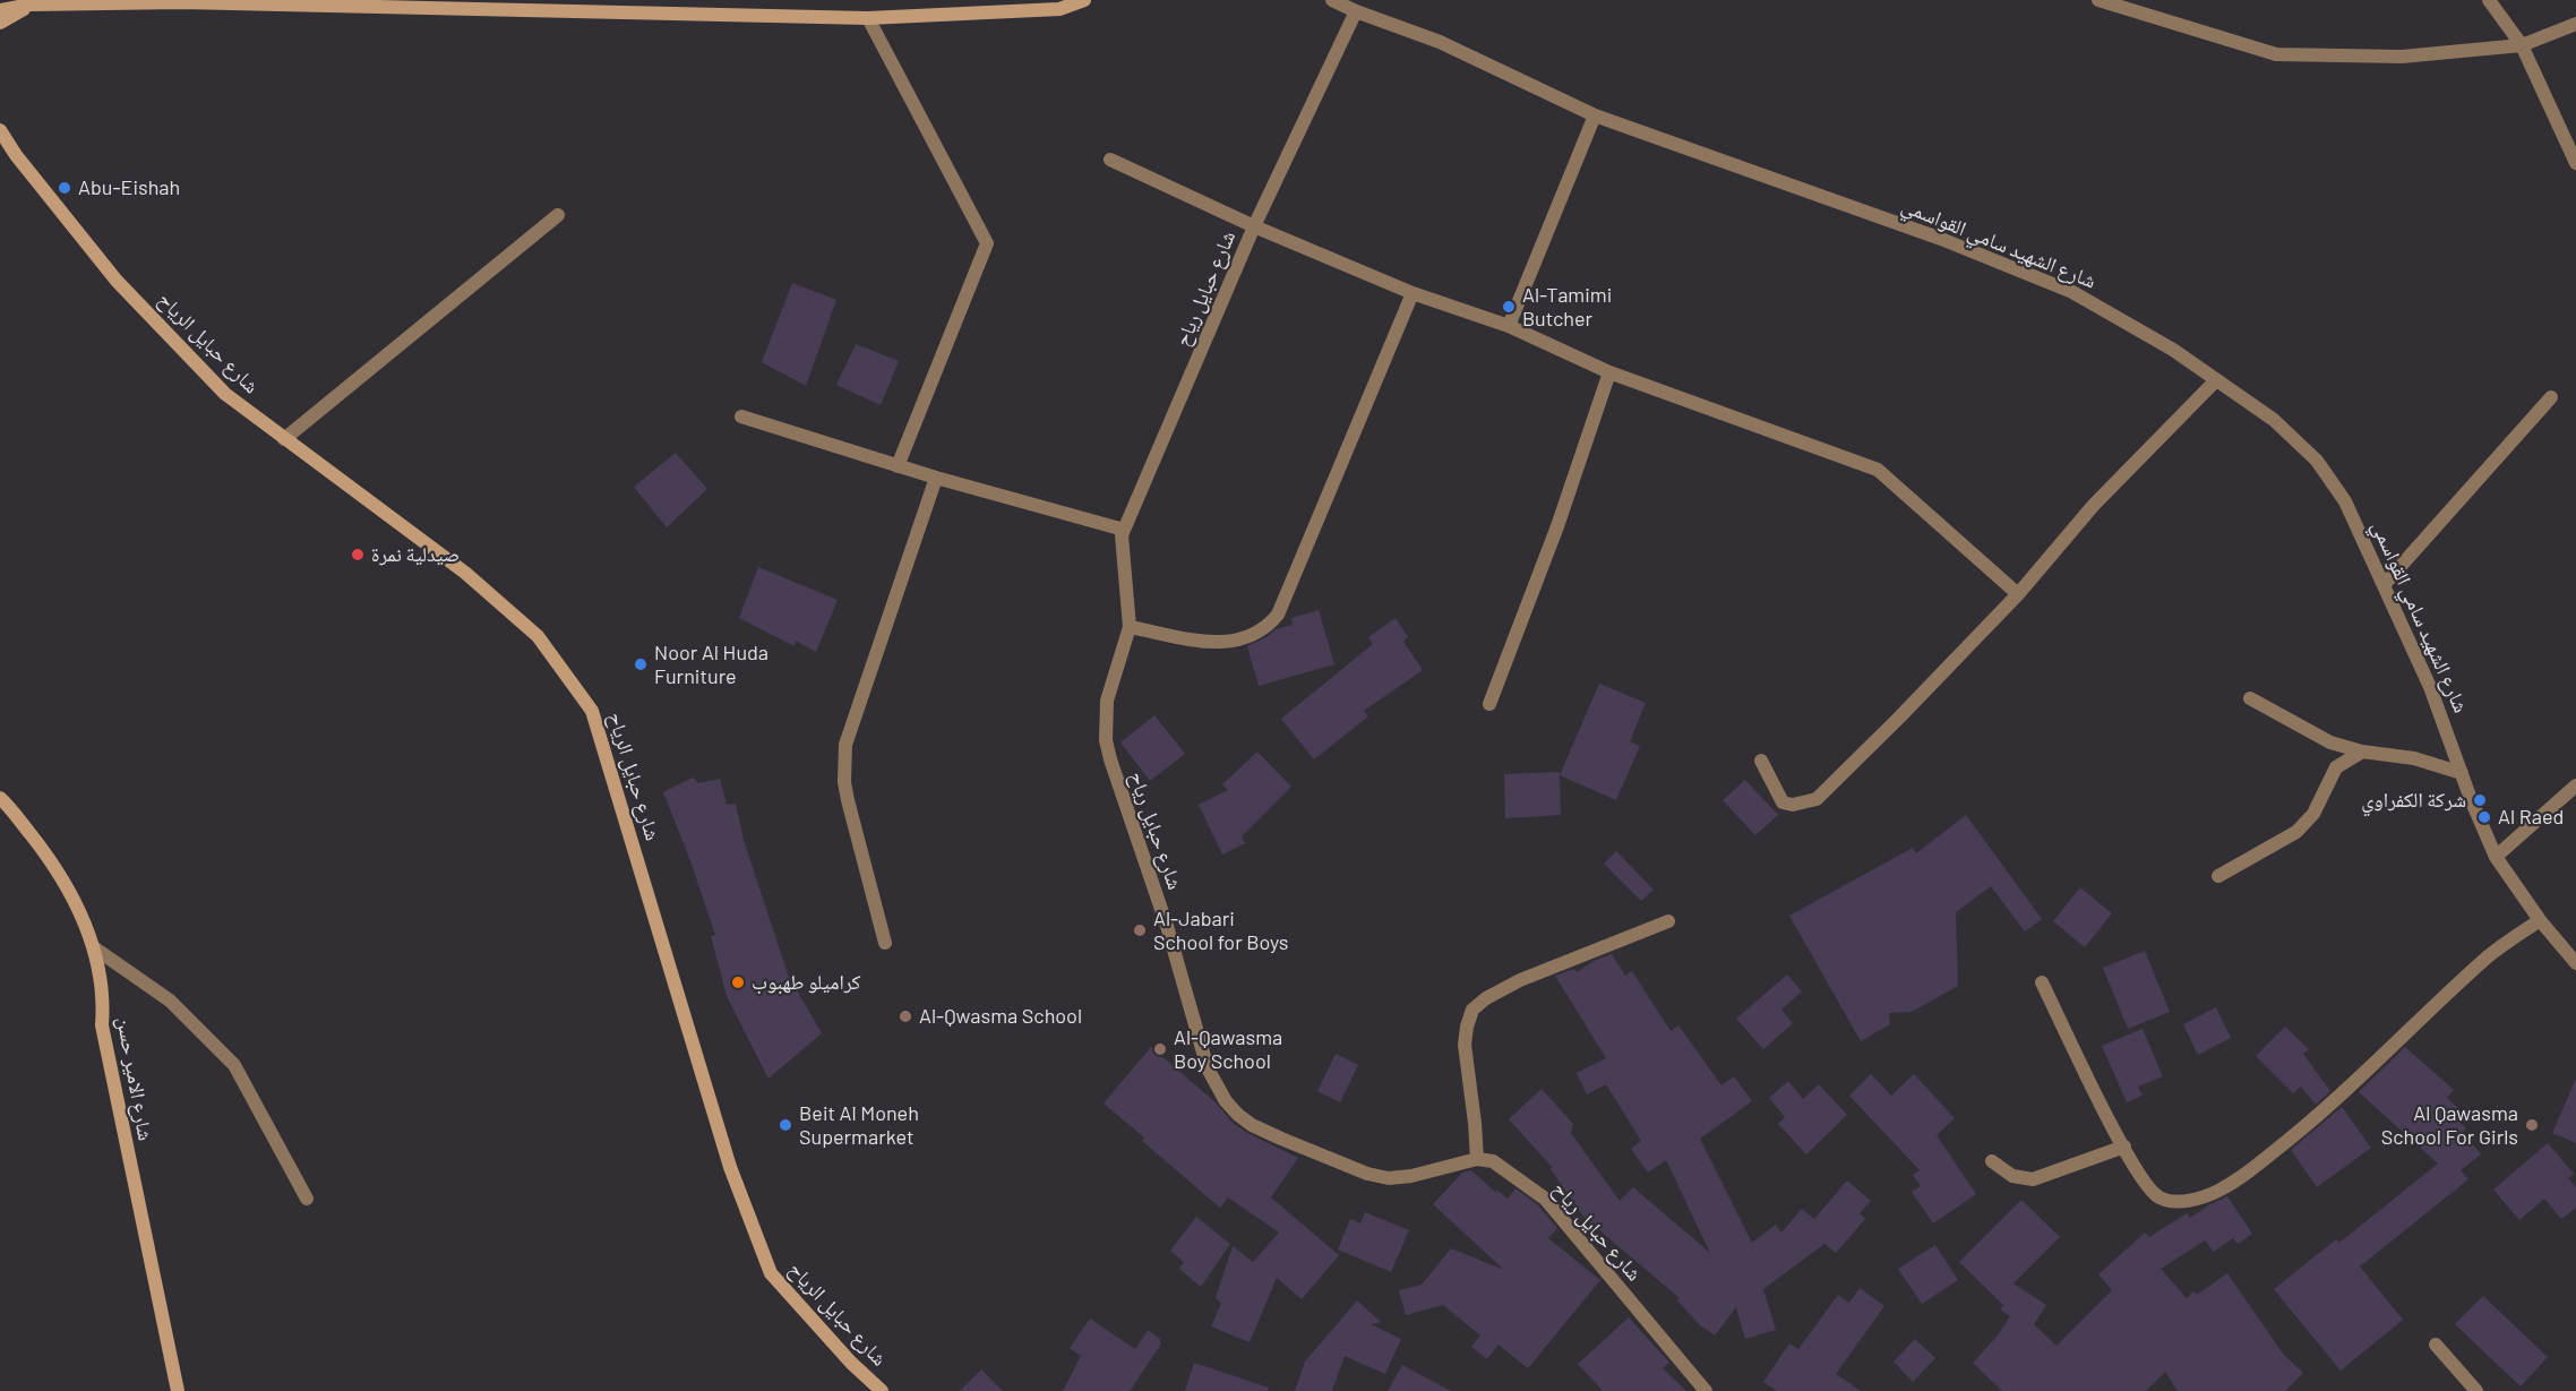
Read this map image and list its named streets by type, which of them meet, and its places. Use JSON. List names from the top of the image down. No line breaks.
{"streets":{"street":["شارع الشهيد سامي القواسمي","شارع حبايل رياح","شارع حبايل الرياح","شارع الامير حسن"]},"crossings":[["شارع الشهيد سامي القواسمي","شارع حبايل رياح"]],"places":["Abu-Eishah","Al-Tamimi Butcher","صيدلية نمرة","Noor Al Huda Furniture","شركة الكفراوي","Al Raed","Al-Jabari School for Boys","كراميلو طهبوب","Al-Qwasma School","Al-Qawasma Boy School","Beit Al Moneh Supermarket","Al Qawasma School For Girls"]}
